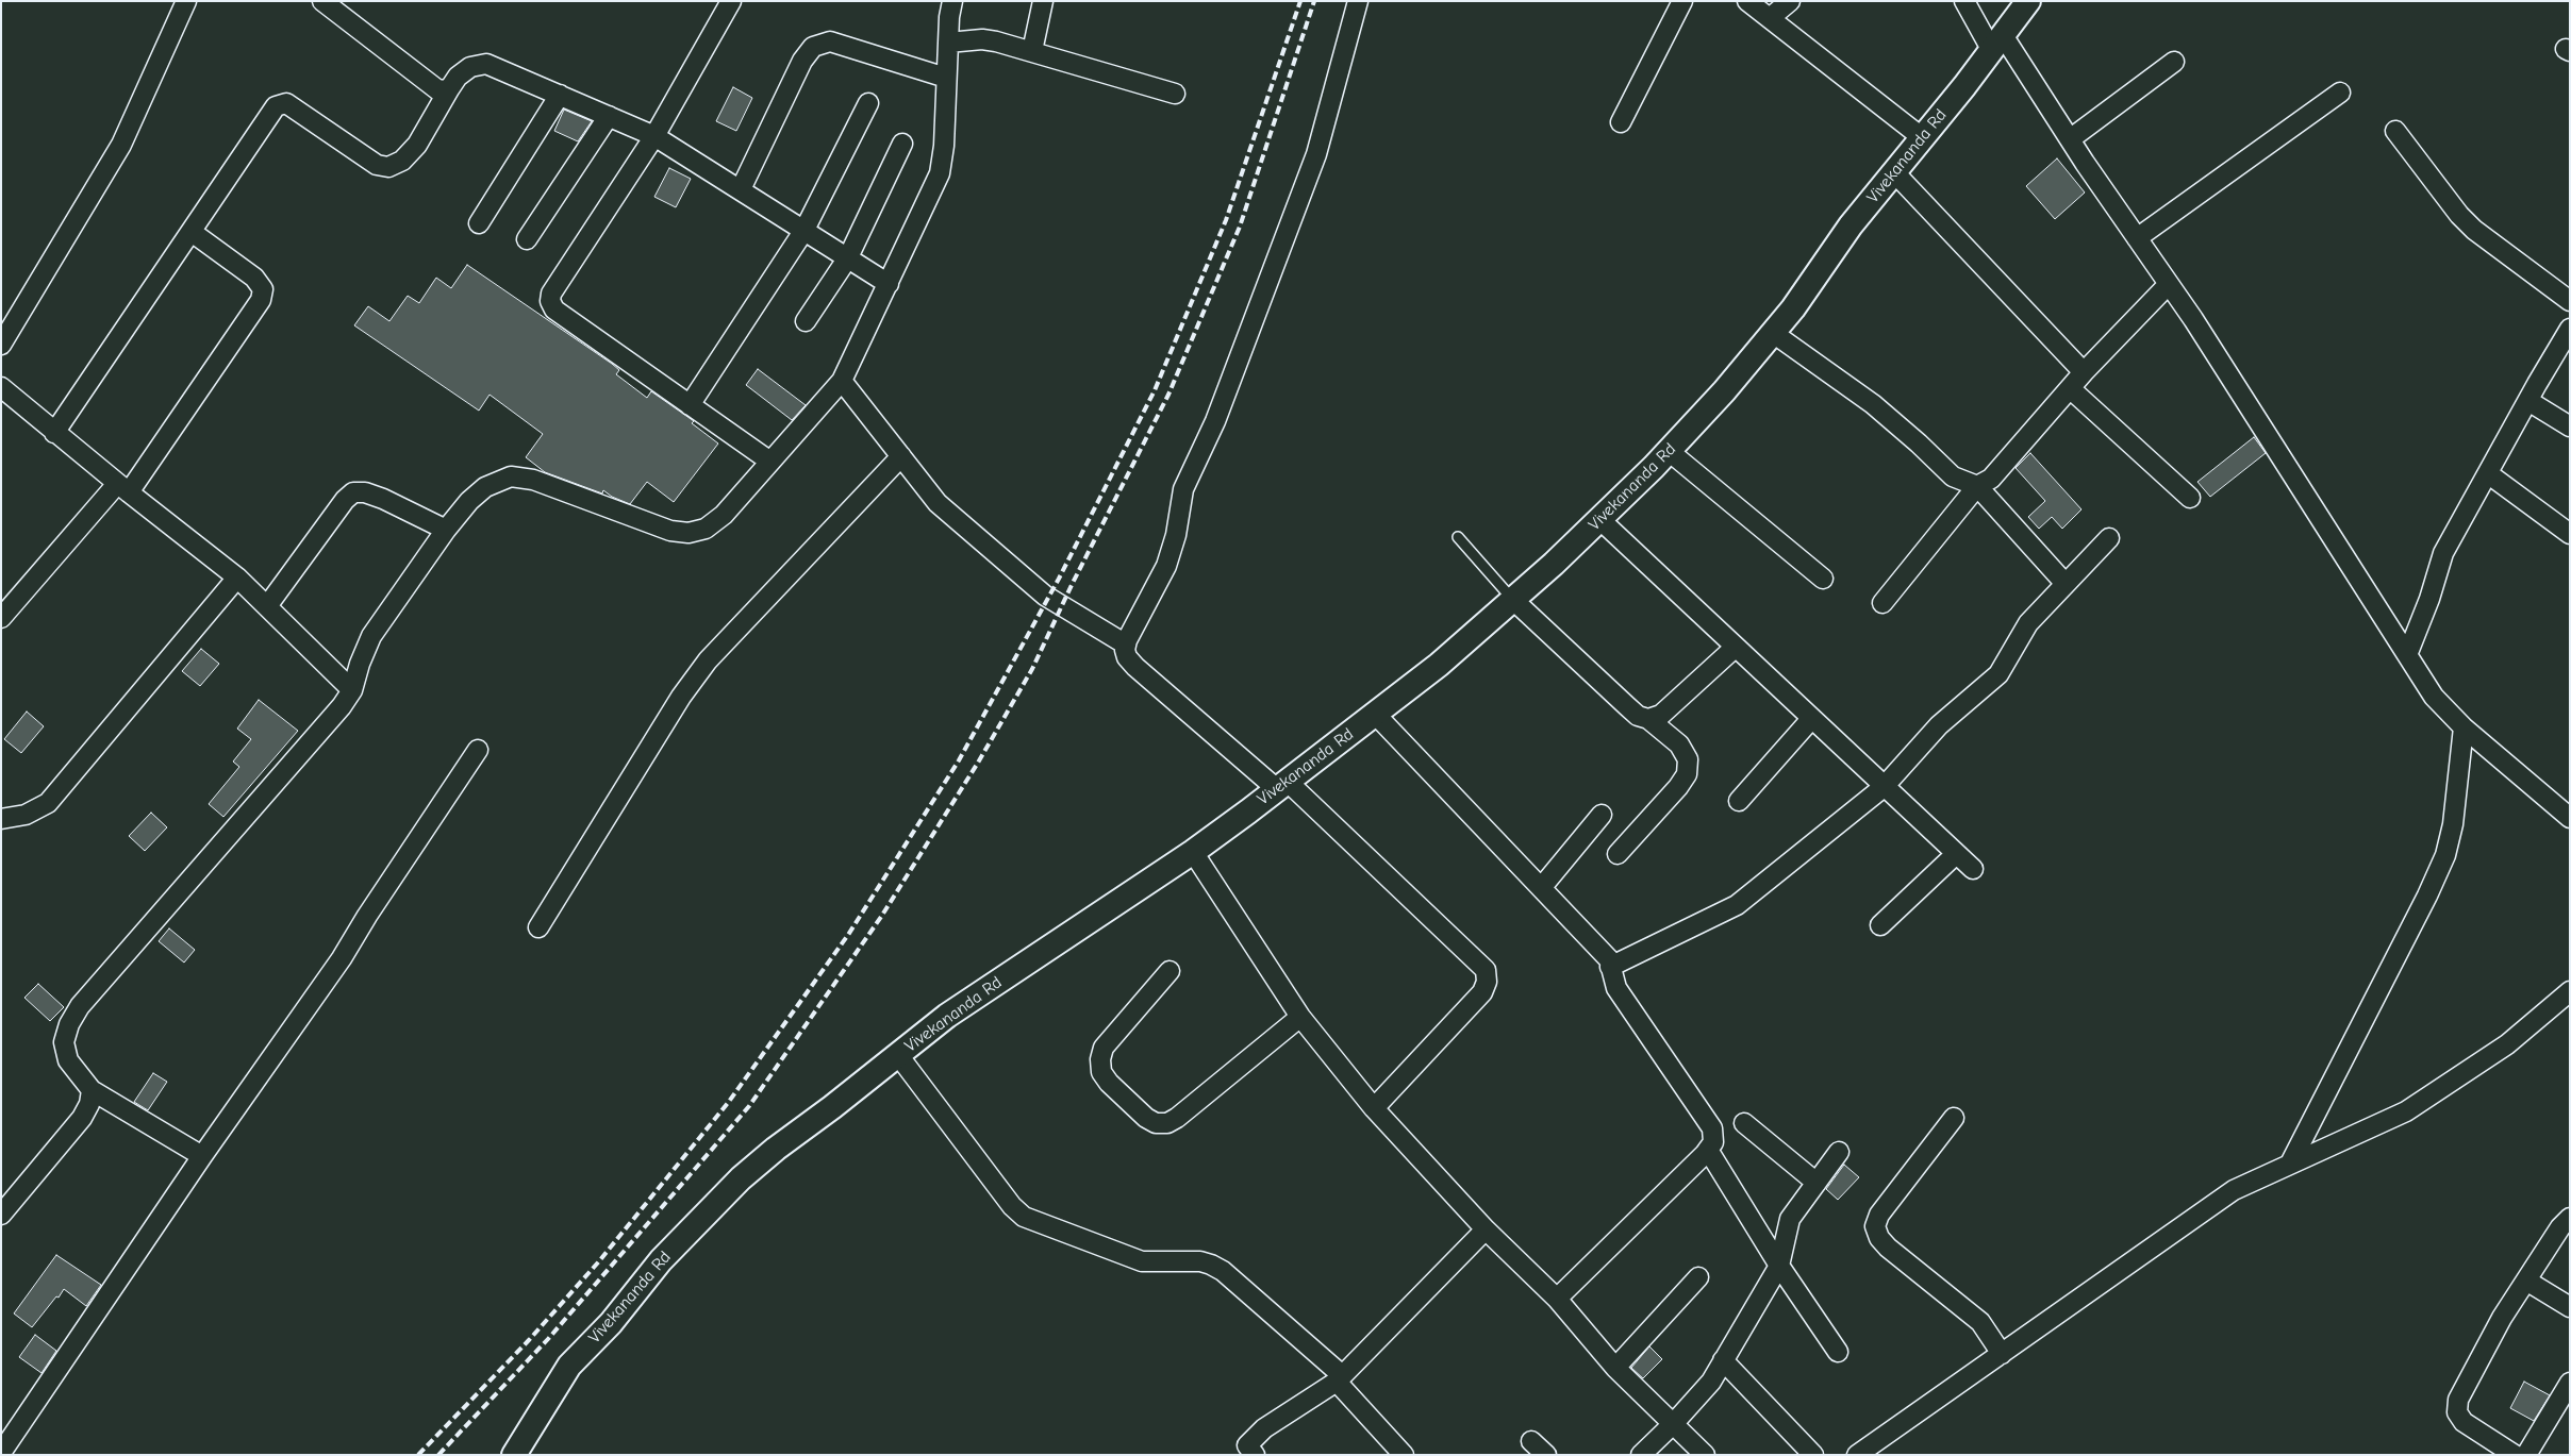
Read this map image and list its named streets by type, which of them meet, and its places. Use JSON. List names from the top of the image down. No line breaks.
{"streets":{"street":["Vivekananda Rd"]}}
